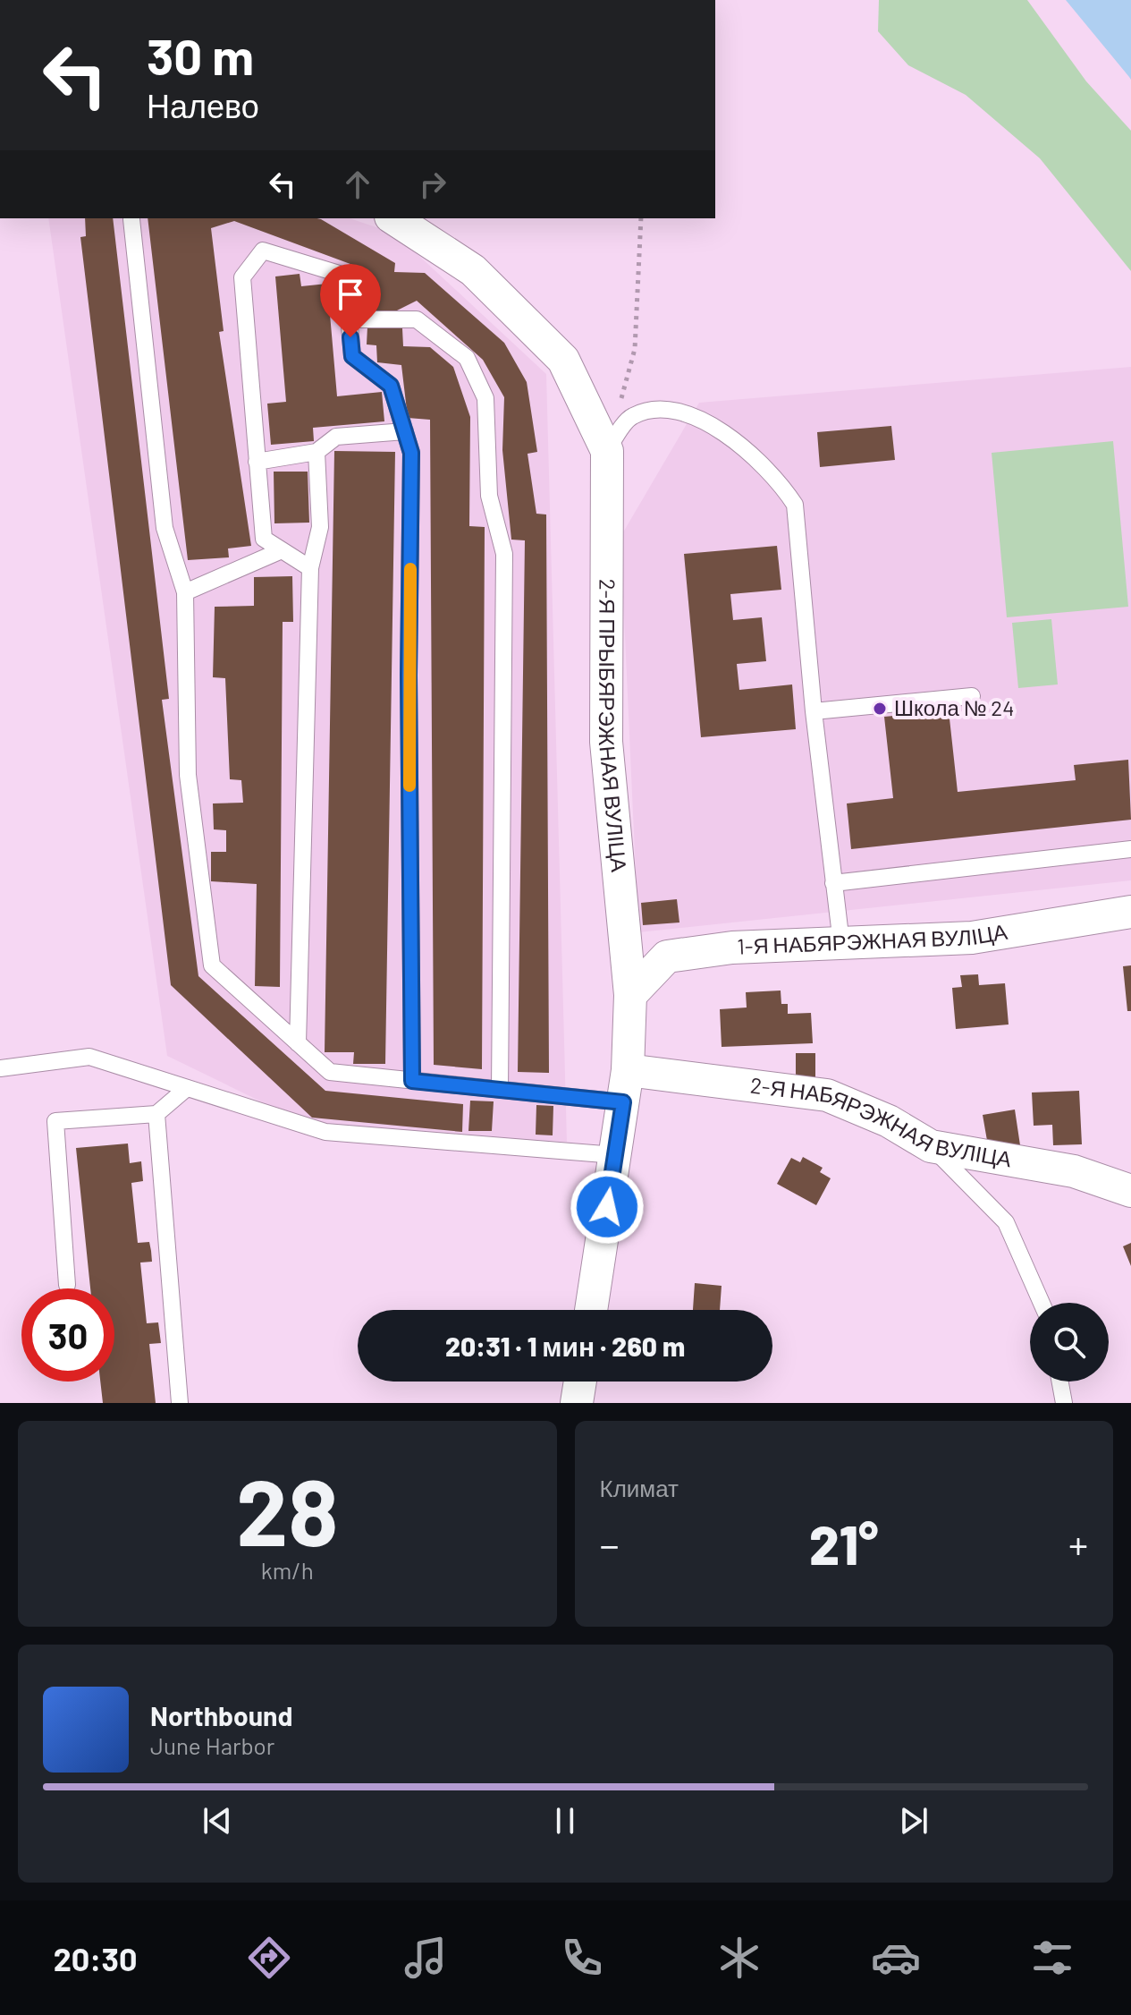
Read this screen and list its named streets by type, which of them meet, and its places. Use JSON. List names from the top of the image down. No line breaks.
{"streets":{"street":["2-Я ПРЫБЯРЭЖНАЯ ВУЛІЦА","1-Я НАБЯРЭЖНАЯ ВУЛІЦА","2-Я НАБЯРЭЖНАЯ ВУЛІЦА"]},"crossings":[["2-Я ПРЫБЯРЭЖНАЯ ВУЛІЦА","1-Я НАБЯРЭЖНАЯ ВУЛІЦА"],["2-Я ПРЫБЯРЭЖНАЯ ВУЛІЦА","2-Я НАБЯРЭЖНАЯ ВУЛІЦА"]],"places":["Школа № 24"],"page":{"turn":["30 m","Налево"],"limit":"30","trip":"20:31 · 1 мин · 260 m","tile":[["28","km/h"],"Климат"],"heat":["−","21°","+"],"song":["Northbound","June Harbor"],"tabs":"20:30"}}
